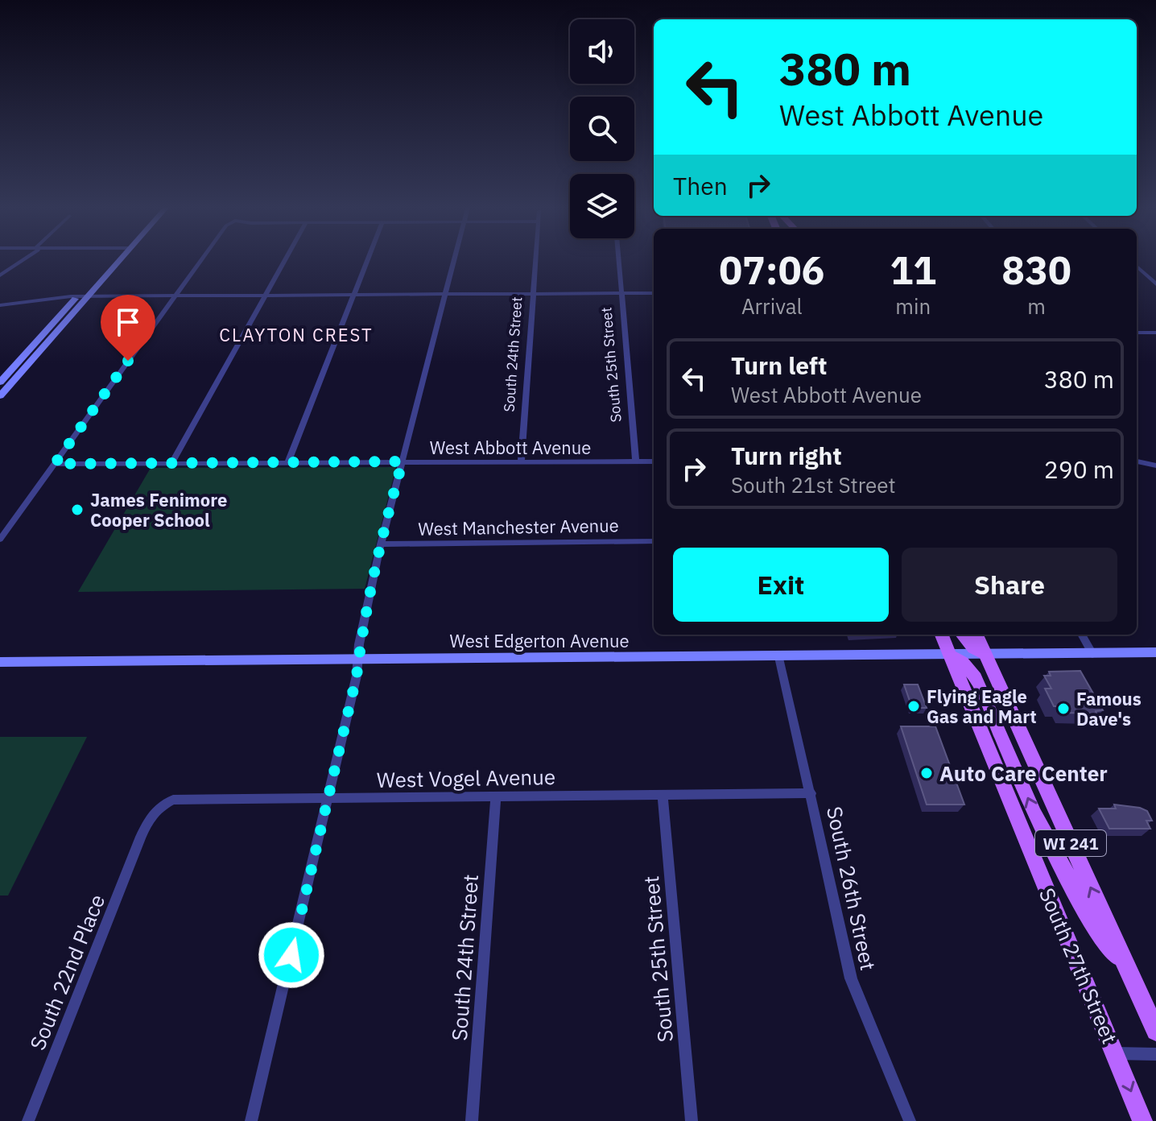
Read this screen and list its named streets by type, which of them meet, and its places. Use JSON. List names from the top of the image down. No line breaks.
{"streets":{"main road":["WI 241","South 27th Street"],"street":["South 24th Street","South 25th Street","West Abbott Avenue","West Manchester Avenue","West Edgerton Avenue","West Vogel Avenue","South 26th Street","South 22nd Place"]},"crossings":[["South 24th Street","West Abbott Avenue"],["South 24th Street","West Vogel Avenue"],["South 25th Street","West Abbott Avenue"],["South 25th Street","West Vogel Avenue"],["West Edgerton Avenue","WI 241"],["West Edgerton Avenue","South 26th Street"],["West Edgerton Avenue","South 27th Street"],["West Vogel Avenue","South 26th Street"],["West Vogel Avenue","South 22nd Place"]],"districts":["CLAYTON CREST"],"places":["James Fenimore Cooper School","Flying Eagle Gas and Mart","Famous Dave's","Auto Care Center"],"page":{"turn":["380 m","West Abbott Avenue"],"then":"Then","eta":["07:06","Arrival","11","min","830","m"],"list":[{"name":"Turn left","note":"West Abbott Avenue","value":"380 m"},{"name":"Turn right","note":"South 21st Street","value":"290 m"}],"buttons":["Exit","Share"]}}
